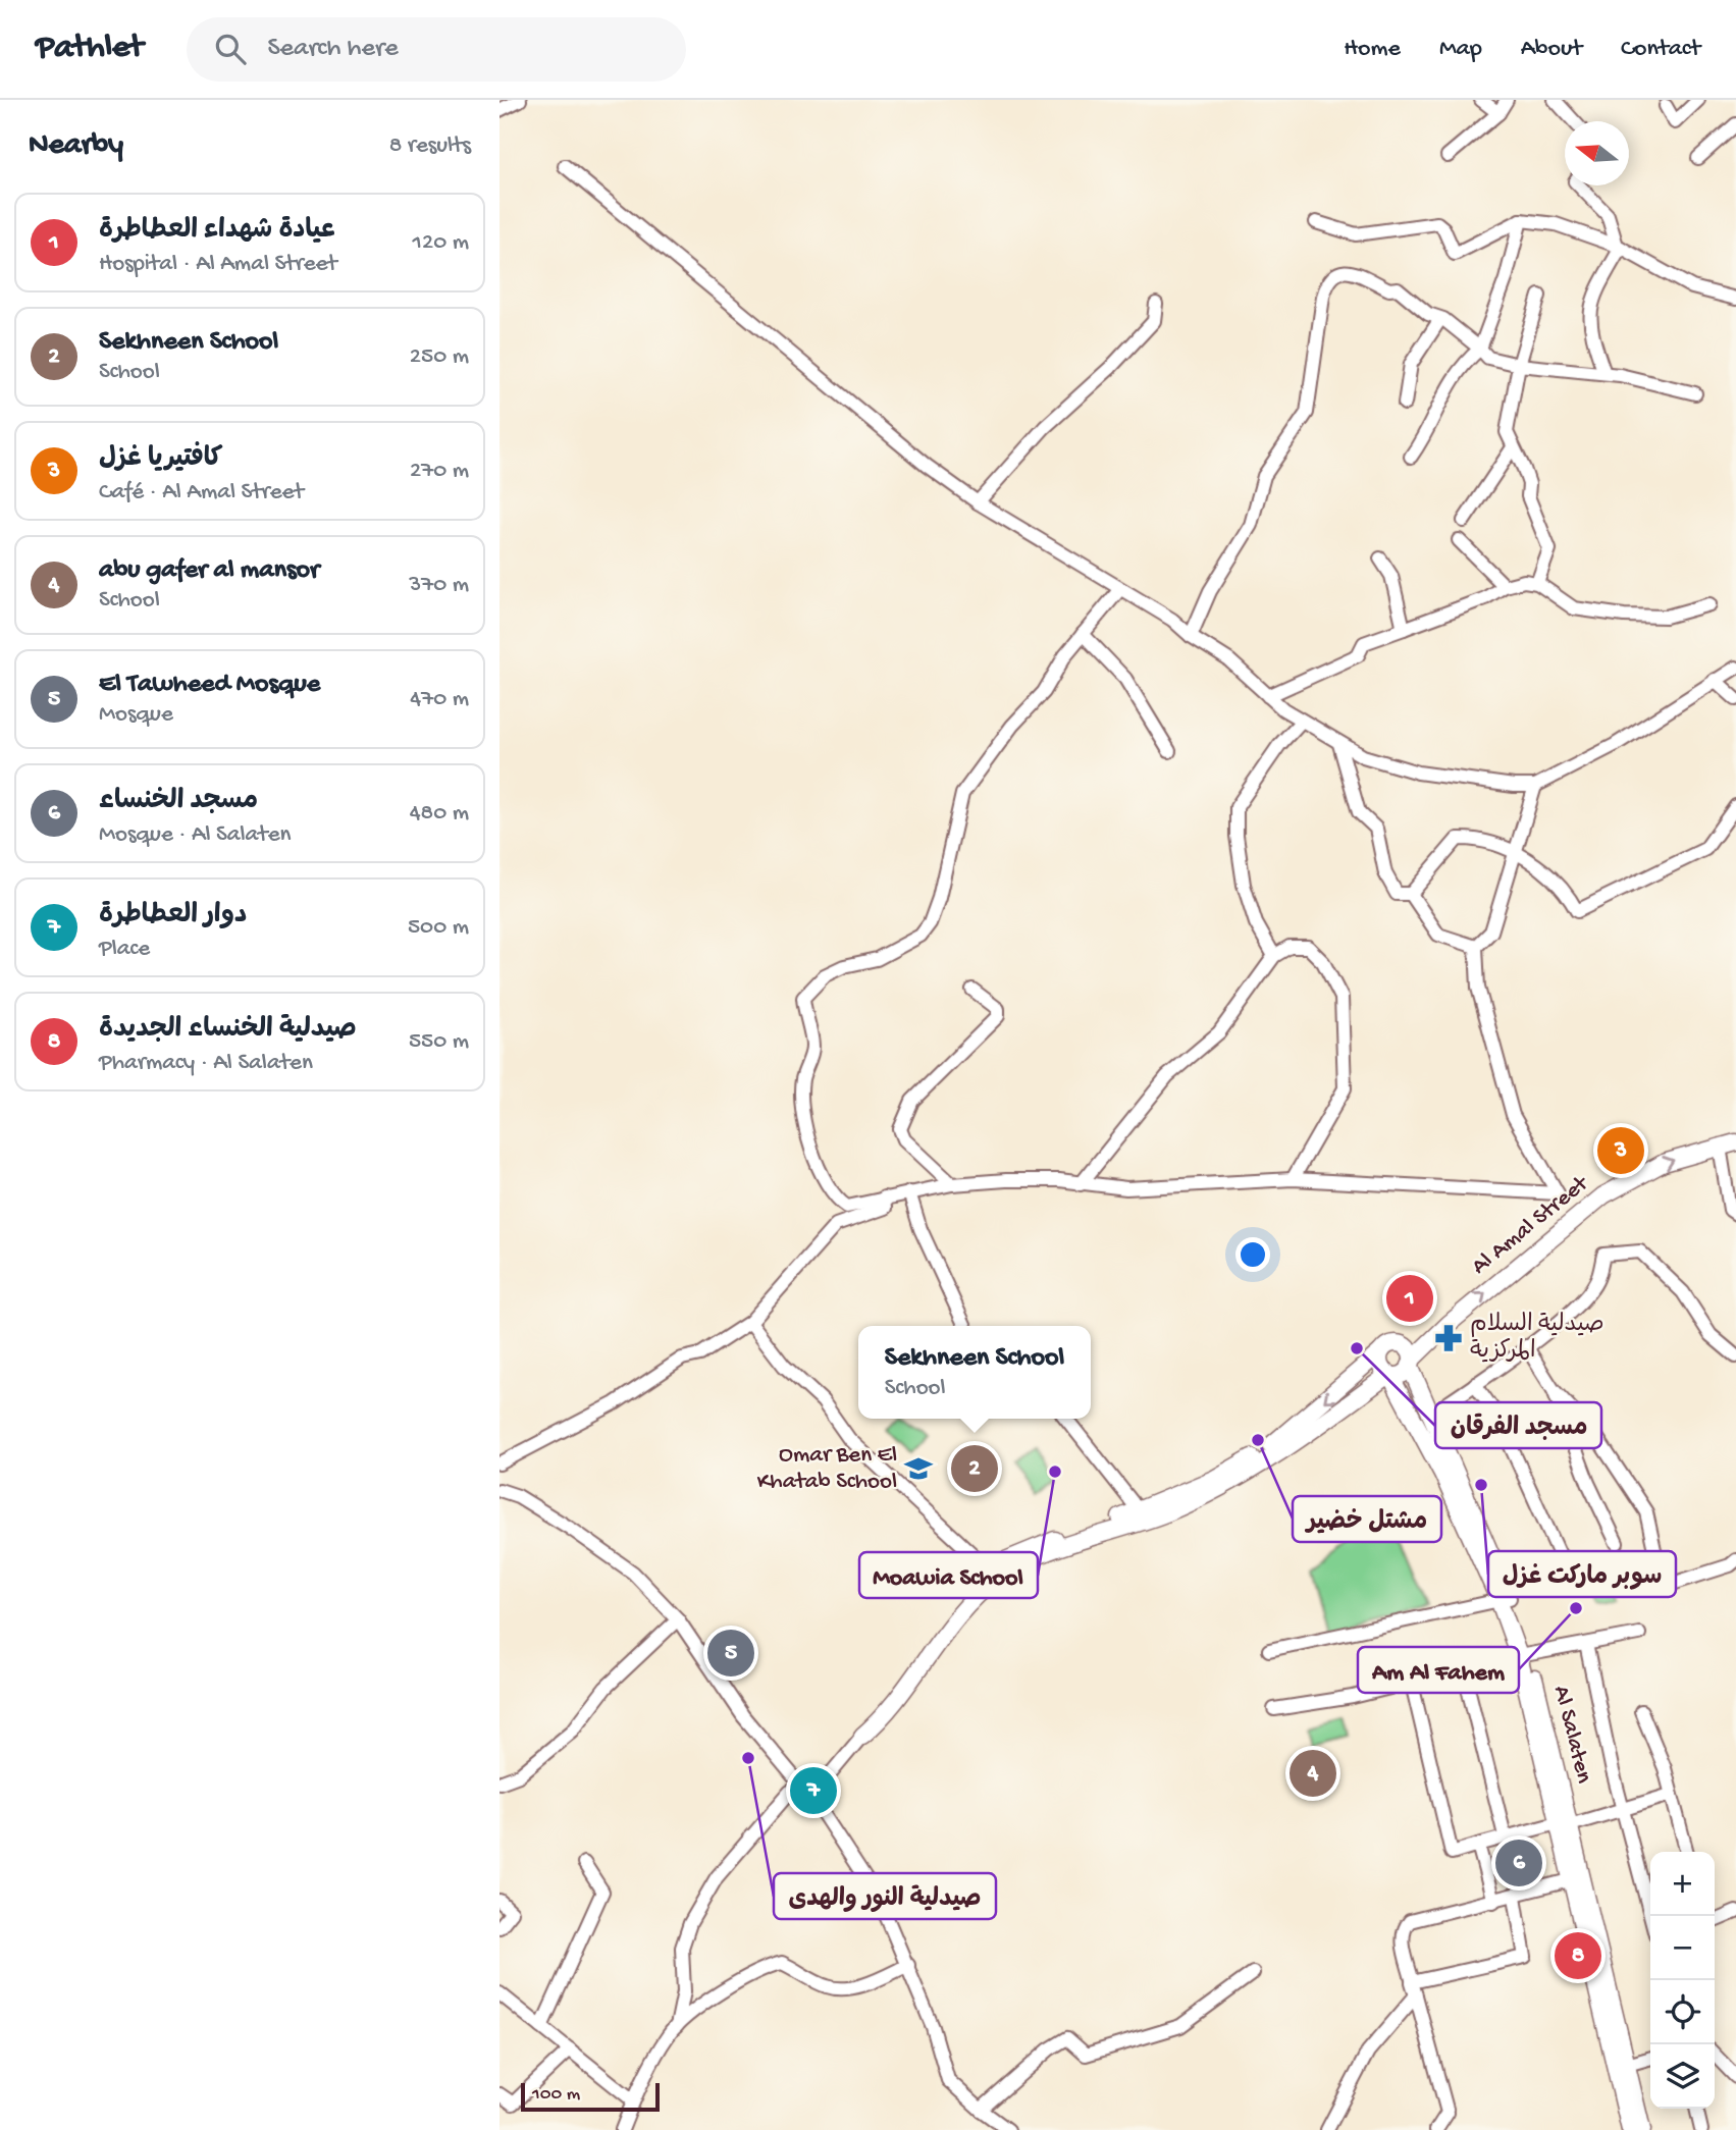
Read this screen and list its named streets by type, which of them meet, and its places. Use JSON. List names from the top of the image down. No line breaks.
{"streets":{"main road":["Al Amal Street","Al Salaten"]},"crossings":[["Al Amal Street","Al Salaten"]],"one_way":["Al Amal Street"],"places":{"pharmacy":["صيدلية السلام المركزية"],"other":["مسجد الفرقان","مشتل خضير","Moawia School","سوبر ماركت غزل","Am Al Fahem","صيدلية النور والهدى"],"school or university":["Omar Ben El Khatab School"]},"scale_bar":"100 m","north":"left","page":{"header":"Pathlet","search":"Search here","nav":["Home","Map","About","Contact"],"heading":["Nearby","8 results"],"list":[{"mark":"1","name":"عيادة شهداء العطاطرة","note":"Hospital · Al Amal Street","value":"120 m"},{"mark":"2","name":"Sekhneen School","note":"School","value":"250 m"},{"mark":"3","name":"كافتيريا غزل","note":"Café · Al Amal Street","value":"270 m"},{"mark":"4","name":"abu gafer al mansor","note":"School","value":"370 m"},{"mark":"5","name":"El Tawheed Mosque","note":"Mosque","value":"470 m"},{"mark":"6","name":"مسجد الخنساء","note":"Mosque · Al Salaten","value":"480 m"},{"mark":"7","name":"دوار العطاطرة","note":"Place","value":"500 m"},{"mark":"8","name":"صيدلية الخنساء الجديدة","note":"Pharmacy · Al Salaten","value":"550 m"}],"pins":["3","1","2","5","4","7","6","8"],"popup":["Sekhneen School","School"],"map_buttons":["+","−"],"scale":"100 m"}}
